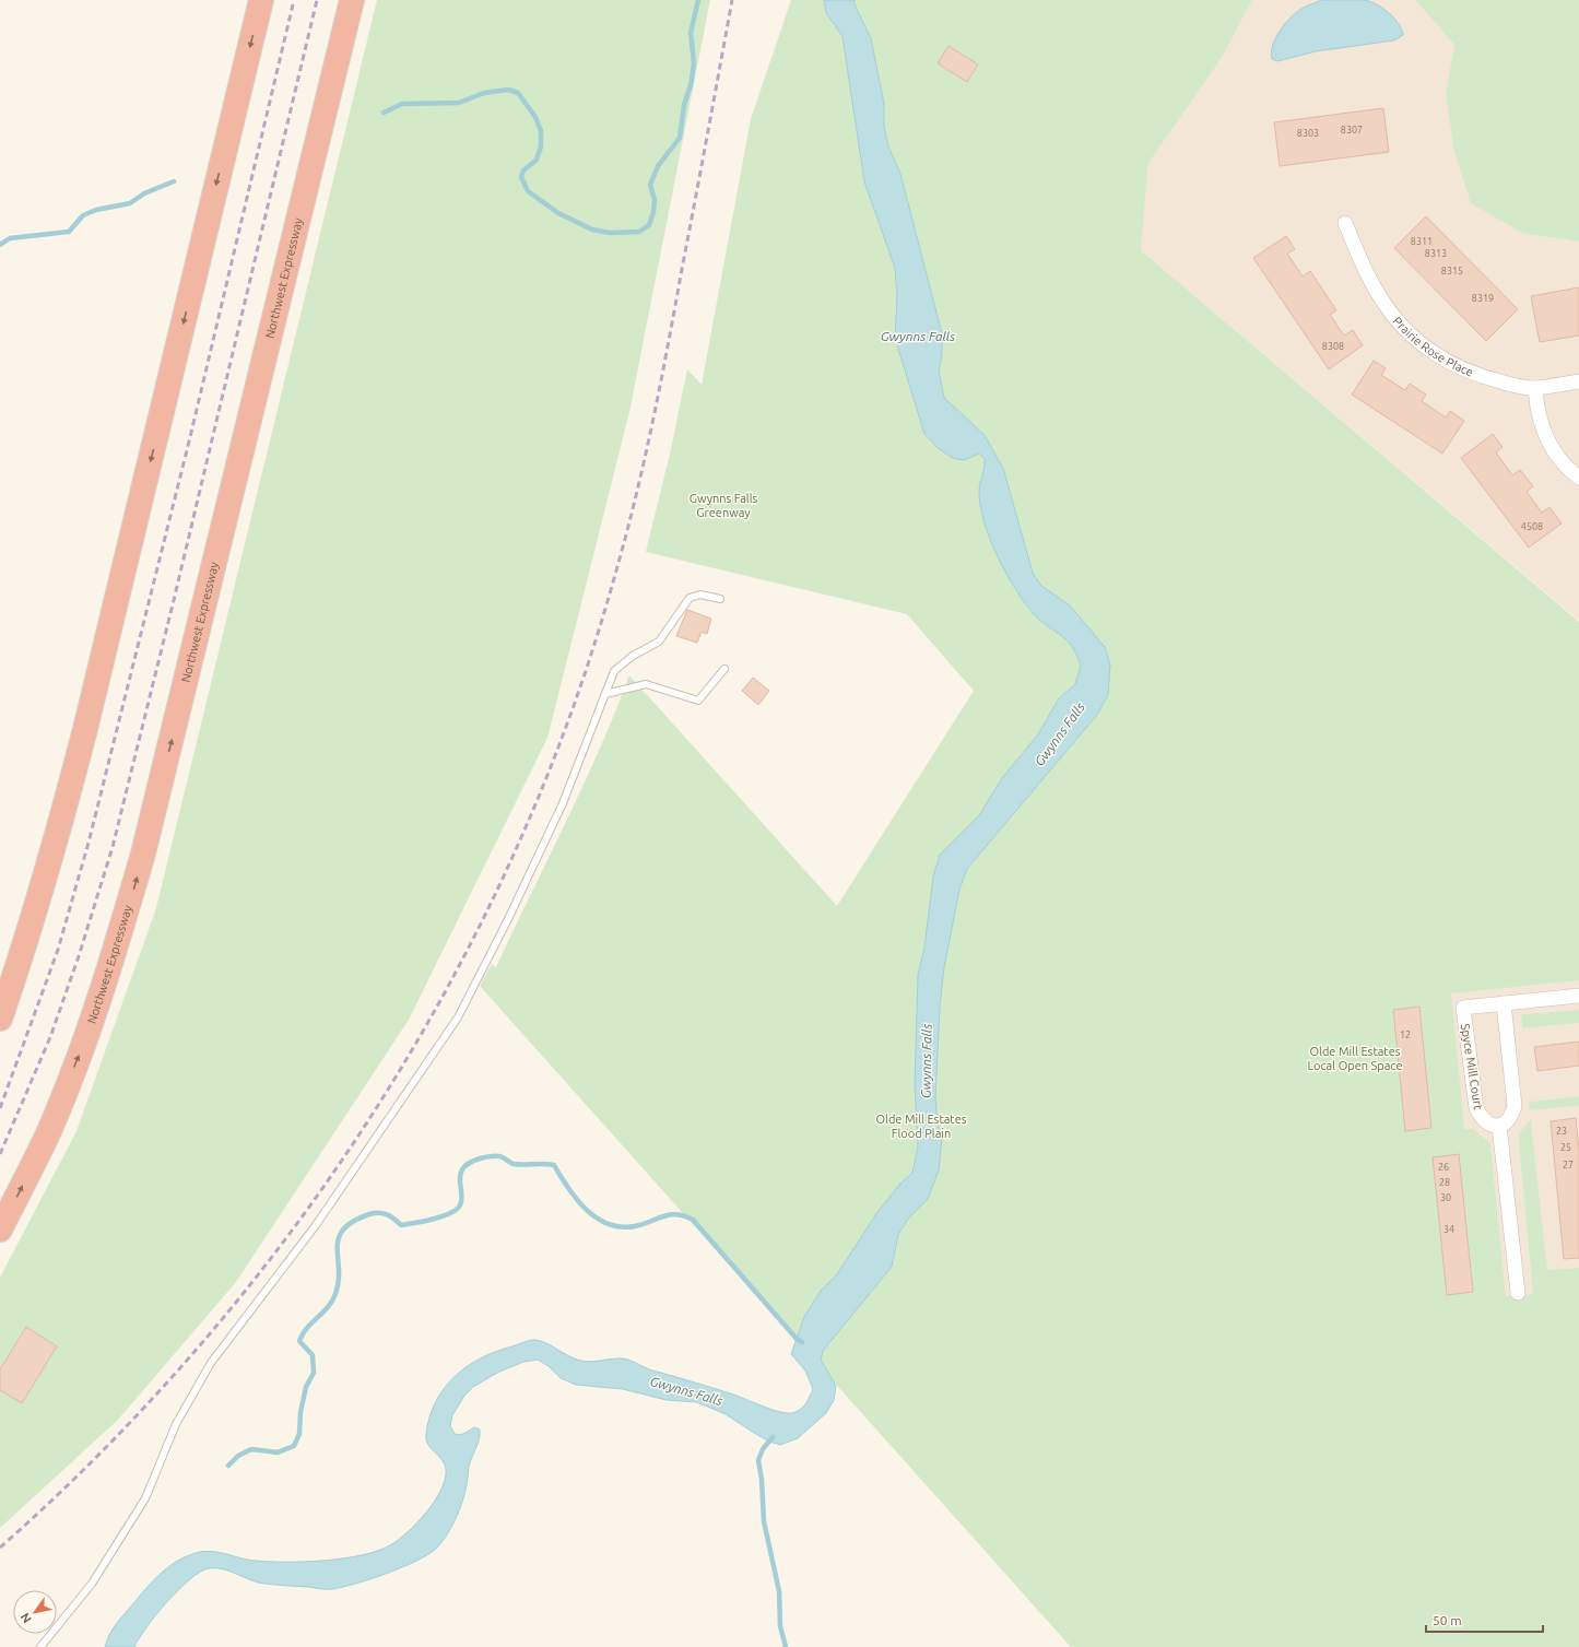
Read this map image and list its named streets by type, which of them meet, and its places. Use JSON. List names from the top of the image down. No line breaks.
{"streets":{"highway":["Northwest Expressway"],"street":["Prairie Rose Place","Spyce Mill Court"]},"water":["Gwynns Falls"],"parks":["Gwynns Falls Greenway","Olde Mill Estates Local Open Space","Olde Mill Estates Flood Plain"],"house_numbers":["8307","8303","8311","8313","8315","8319","8308","4508","12","23","25","27","26","28","30","34"],"scale_bar":"50 m","north":"bottom left"}
